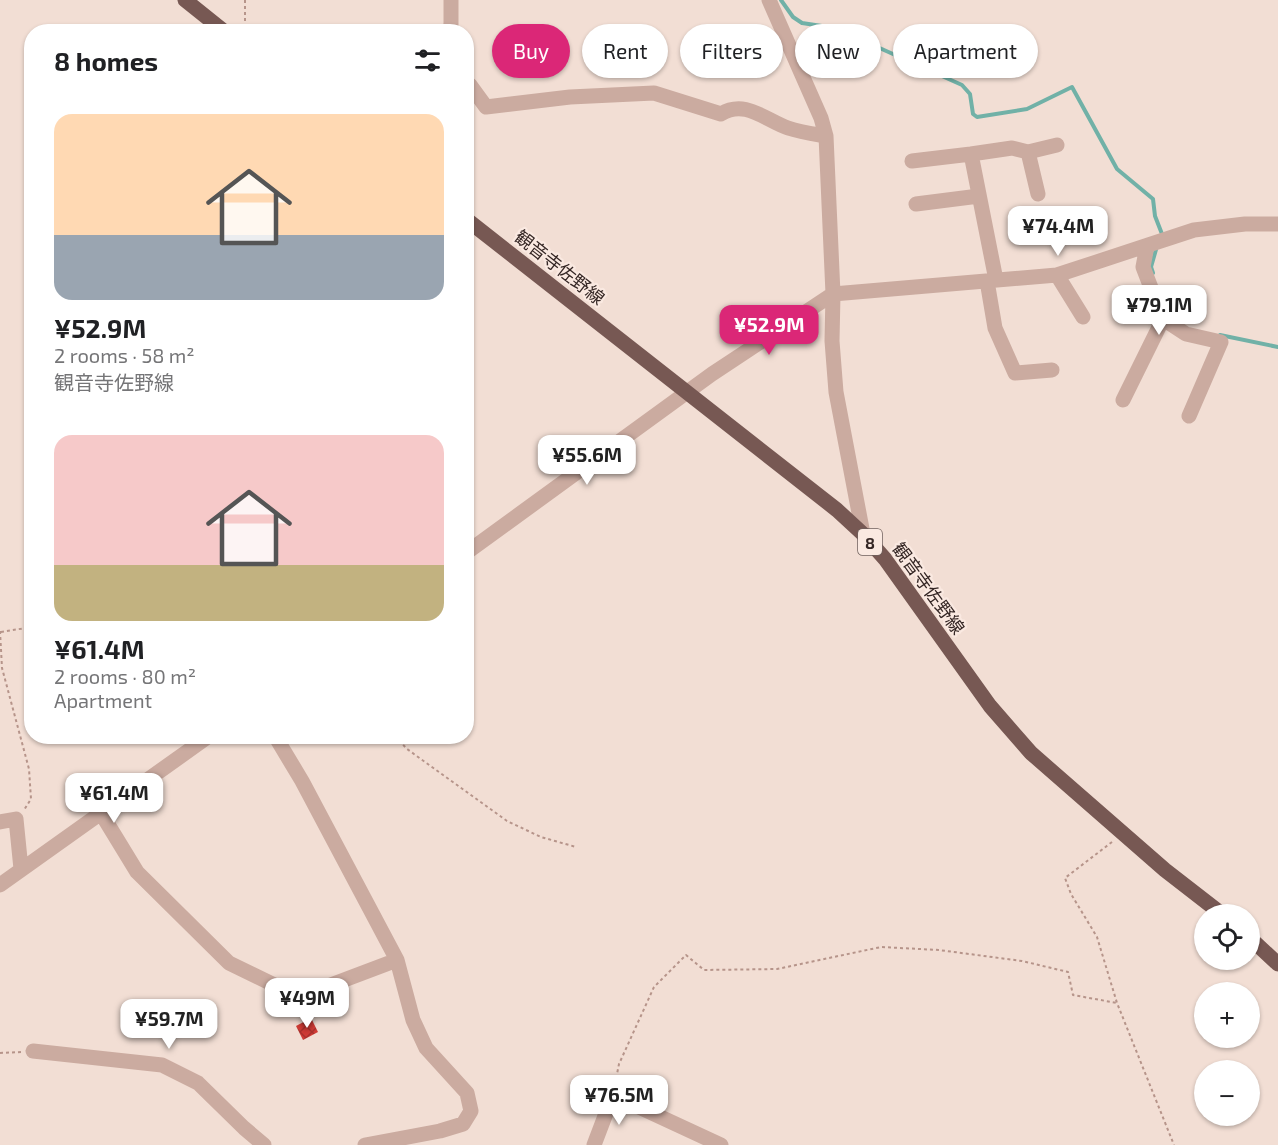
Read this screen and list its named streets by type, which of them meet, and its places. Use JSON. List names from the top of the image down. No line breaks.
{"streets":{"main road":["観音寺佐野線","8"]},"page":{"chip":["Buy","Rent","Filters","New","Apartment"],"heading":"8 homes","list":[{"name":"¥52.9M","note":"2 rooms · 58 m² · 観音寺佐野線"},{"name":"¥61.4M","note":"2 rooms · 80 m² · Apartment"}],"price":["¥74.4M","¥79.1M","¥52.9M","¥55.6M","¥61.4M","¥49M","¥59.7M","¥76.5M"],"map_buttons":["+","−"]}}
